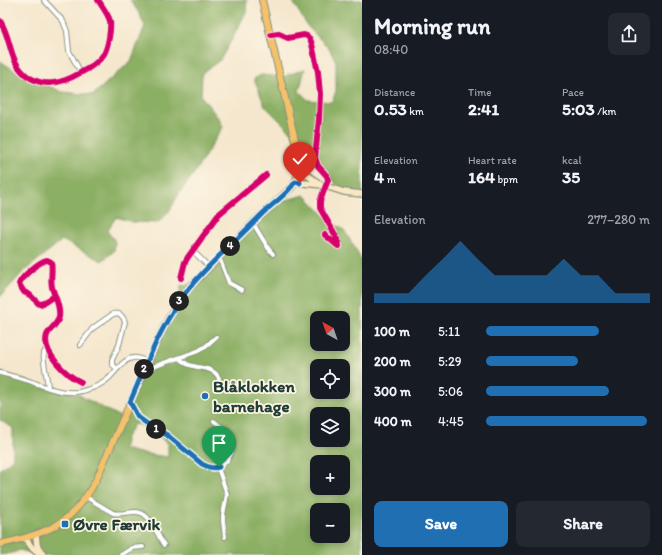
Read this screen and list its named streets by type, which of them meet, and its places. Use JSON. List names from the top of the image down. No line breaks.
{"places":{"other":["Blåklokken barnehage"],"transit":["Øvre Færvik"]},"north":"top left","page":{"heading":["Morning run","08:40"],"stats":[["Distance","0.53 km"],["Time","2:41"],["Pace","5:03 /km"],["Elevation","4 m"],["Heart rate","164 bpm"],["kcal","35"]],"chart":["Elevation","277–280 m"],"pins":["4","3","2","1"],"map_buttons":["+","−"],"list":[{"name":"100 m","note":"5:11"},{"name":"200 m","note":"5:29"},{"name":"300 m","note":"5:06"},{"name":"400 m","note":"4:45"}],"buttons":["Save","Share"]}}
